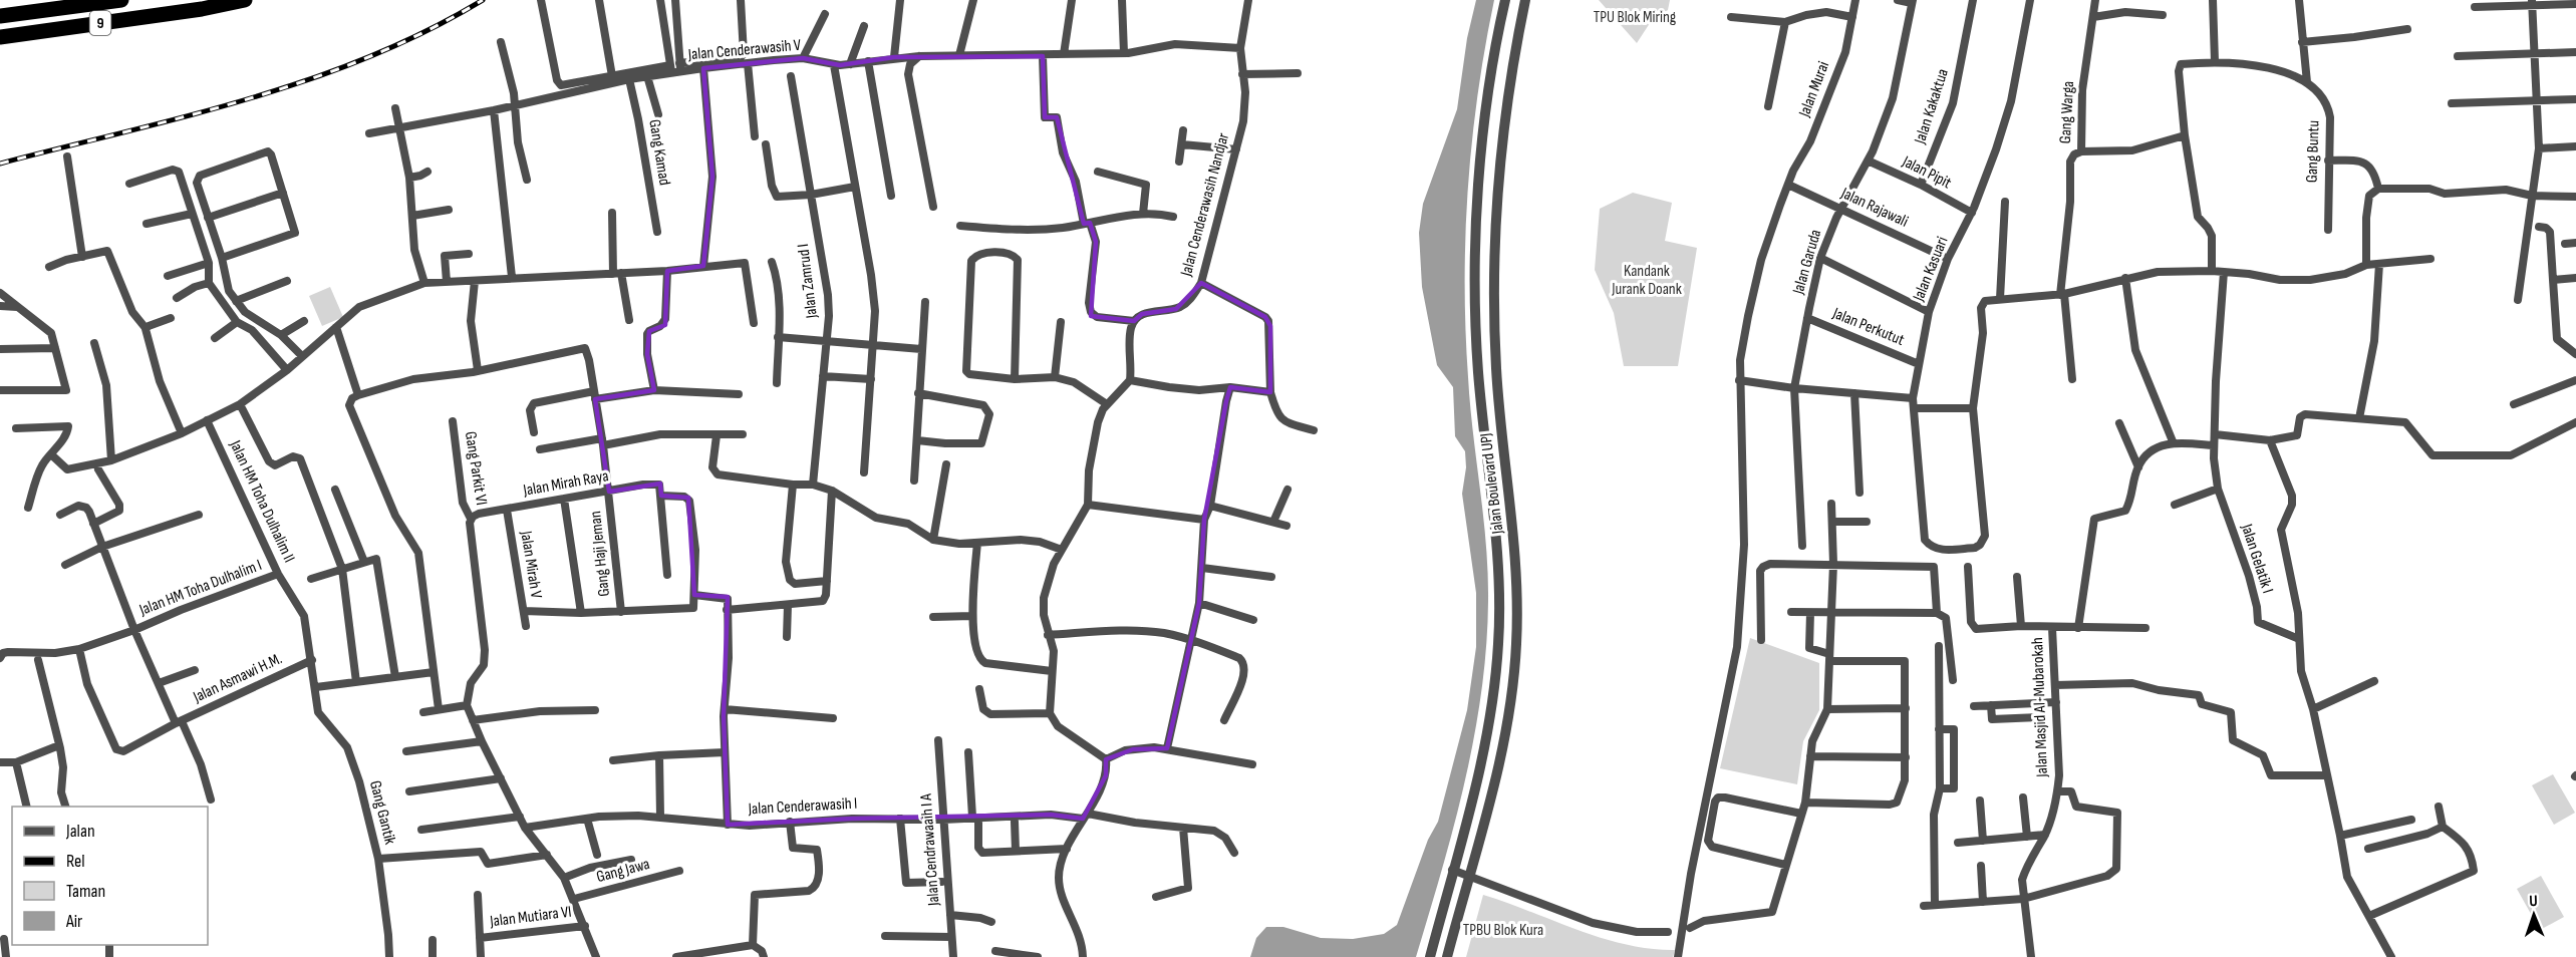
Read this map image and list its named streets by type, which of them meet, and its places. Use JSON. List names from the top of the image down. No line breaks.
{"streets":{"highway":["9"],"street":["Jalan Cenderawasih V","Jalan Murai","Jalan Kakaktua","Gang Warga","Gang Buntu","Gang Kamad","Jalan Pipit","Jalan Cenderawasih Nandjar","Jalan Rajawali","Jalan Garuda","Jalan Kasuari","Jalan Zamrud I","Jalan Perkutut","Gang Parkit VI","Jalan Mirah Raya","Jalan Boulevard UPJ","Jalan HM Toha Dulhalim II","Gang Haji Jeman","Jalan Gelatik I","Jalan Mirah V","Jalan HM Toha Dulhalim I","Jalan Asmawi H.M.","Jalan Masjid Al-Mubarokah","Jalan Cenderawasih I","Gang Gantik","Jalan Cendrawaaih I A","Gang Jawa","Jalan Mutiara VI"]},"crossings":[["Jalan Cenderawasih V","Gang Kamad"],["Jalan Cenderawasih V","Jalan Cenderawasih Nandjar"],["Jalan Murai","Jalan Rajawali"],["Jalan Kakaktua","Jalan Pipit"],["Jalan Pipit","Jalan Garuda"],["Jalan Pipit","Jalan Kasuari"],["Jalan Rajawali","Jalan Garuda"],["Jalan Rajawali","Jalan Kasuari"],["Jalan Garuda","Jalan Perkutut"],["Jalan Kasuari","Jalan Perkutut"],["Gang Parkit VI","Jalan Mirah Raya"],["Jalan Mirah Raya","Gang Haji Jeman"],["Jalan Mirah Raya","Jalan Mirah V"],["Jalan HM Toha Dulhalim II","Jalan HM Toha Dulhalim I"],["Jalan HM Toha Dulhalim II","Jalan Asmawi H.M."],["Jalan HM Toha Dulhalim II","Gang Gantik"],["Jalan HM Toha Dulhalim I","Jalan Asmawi H.M."],["Jalan Asmawi H.M.","Gang Gantik"],["Jalan Cenderawasih I","Jalan Cendrawaaih I A"]],"parks":["TPU Blok Miring","Kandank Jurank Doank","TPBU Blok Kura"],"legend":["Jalan","Rel","Taman","Air"],"north":"top"}
